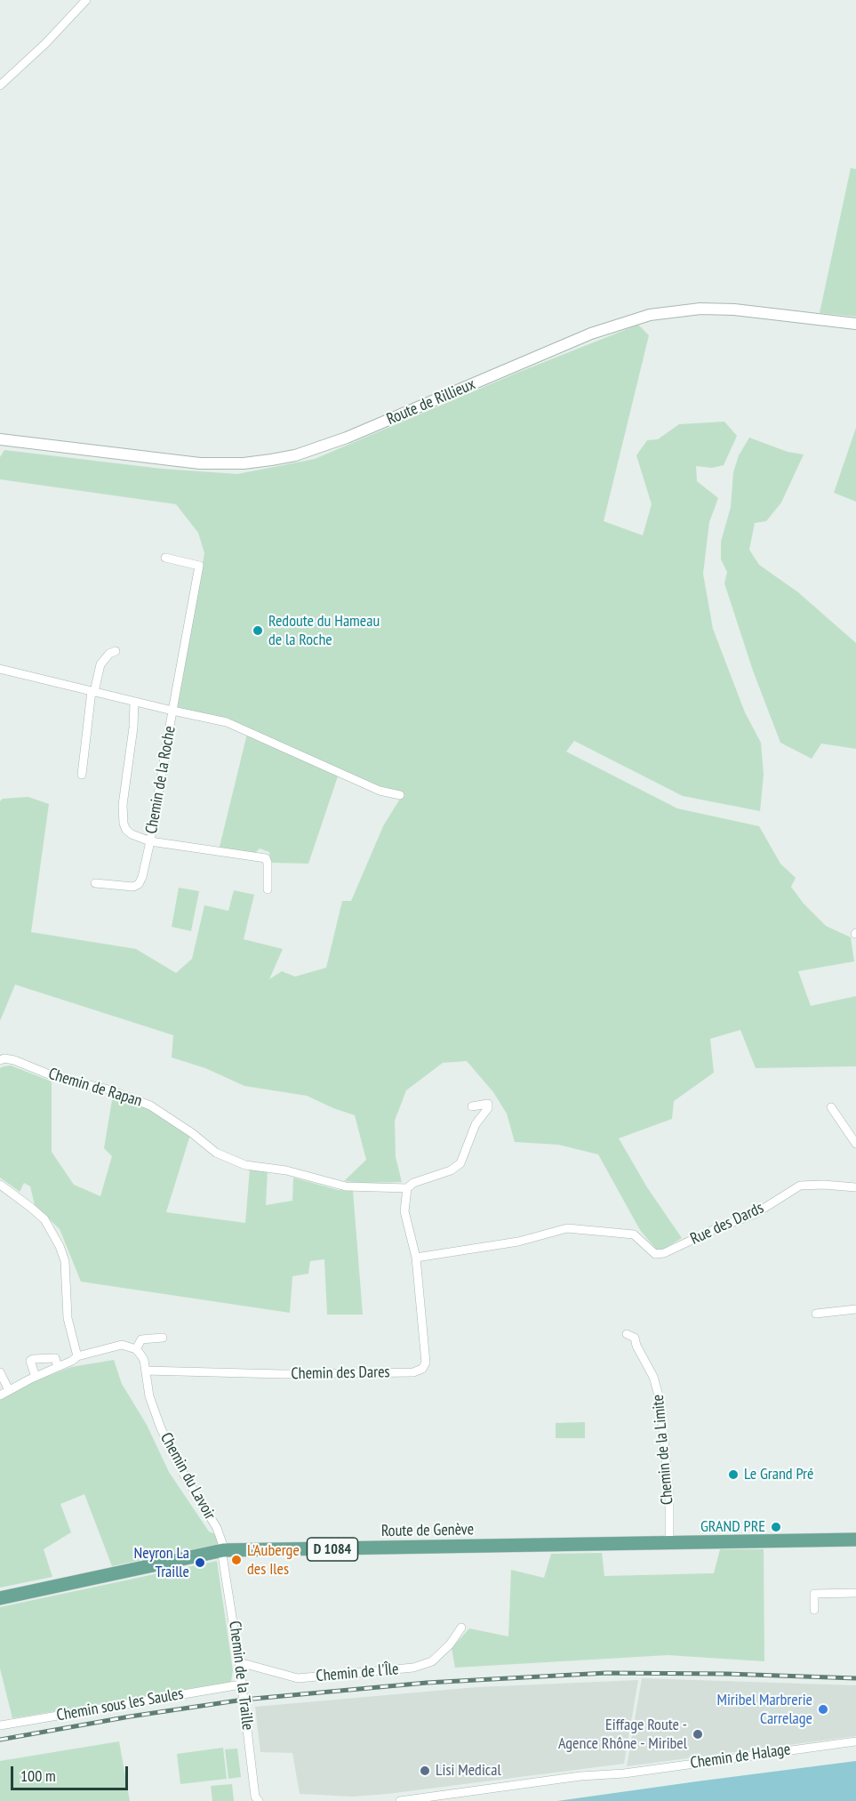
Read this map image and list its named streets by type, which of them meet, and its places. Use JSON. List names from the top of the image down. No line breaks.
{"streets":{"main road":["Route de Genève","D 1084"],"street":["Route de Rillieux","Chemin de la Roche","Chemin de Rapan","Rue des Dards","Chemin des Dares","Chemin de la Limite","Chemin du Lavoir","Chemin de l'Île","Chemin de la Traille","Chemin sous les Saules","Chemin de Halage"]},"crossings":[["Chemin de Rapan","Chemin des Dares"],["Rue des Dards","Chemin des Dares"],["Chemin des Dares","Chemin du Lavoir"],["Chemin de la Limite","Route de Genève"],["Chemin de la Limite","D 1084"],["Chemin du Lavoir","Route de Genève"],["Chemin du Lavoir","Chemin de la Traille"],["Route de Genève","D 1084"],["Route de Genève","Chemin de la Traille"],["Chemin de l'Île","Chemin de la Traille"],["Chemin de la Traille","Chemin sous les Saules"]],"places":["Redoute du Hameau de la Roche","Le Grand Pré","GRAND PRE","L'Auberge des Iles","Neyron La Traille","Miribel Marbrerie Carrelage","Eiffage Route - Agence Rhône - Miribel","Lisi Medical"],"scale_bar":"100 m"}
